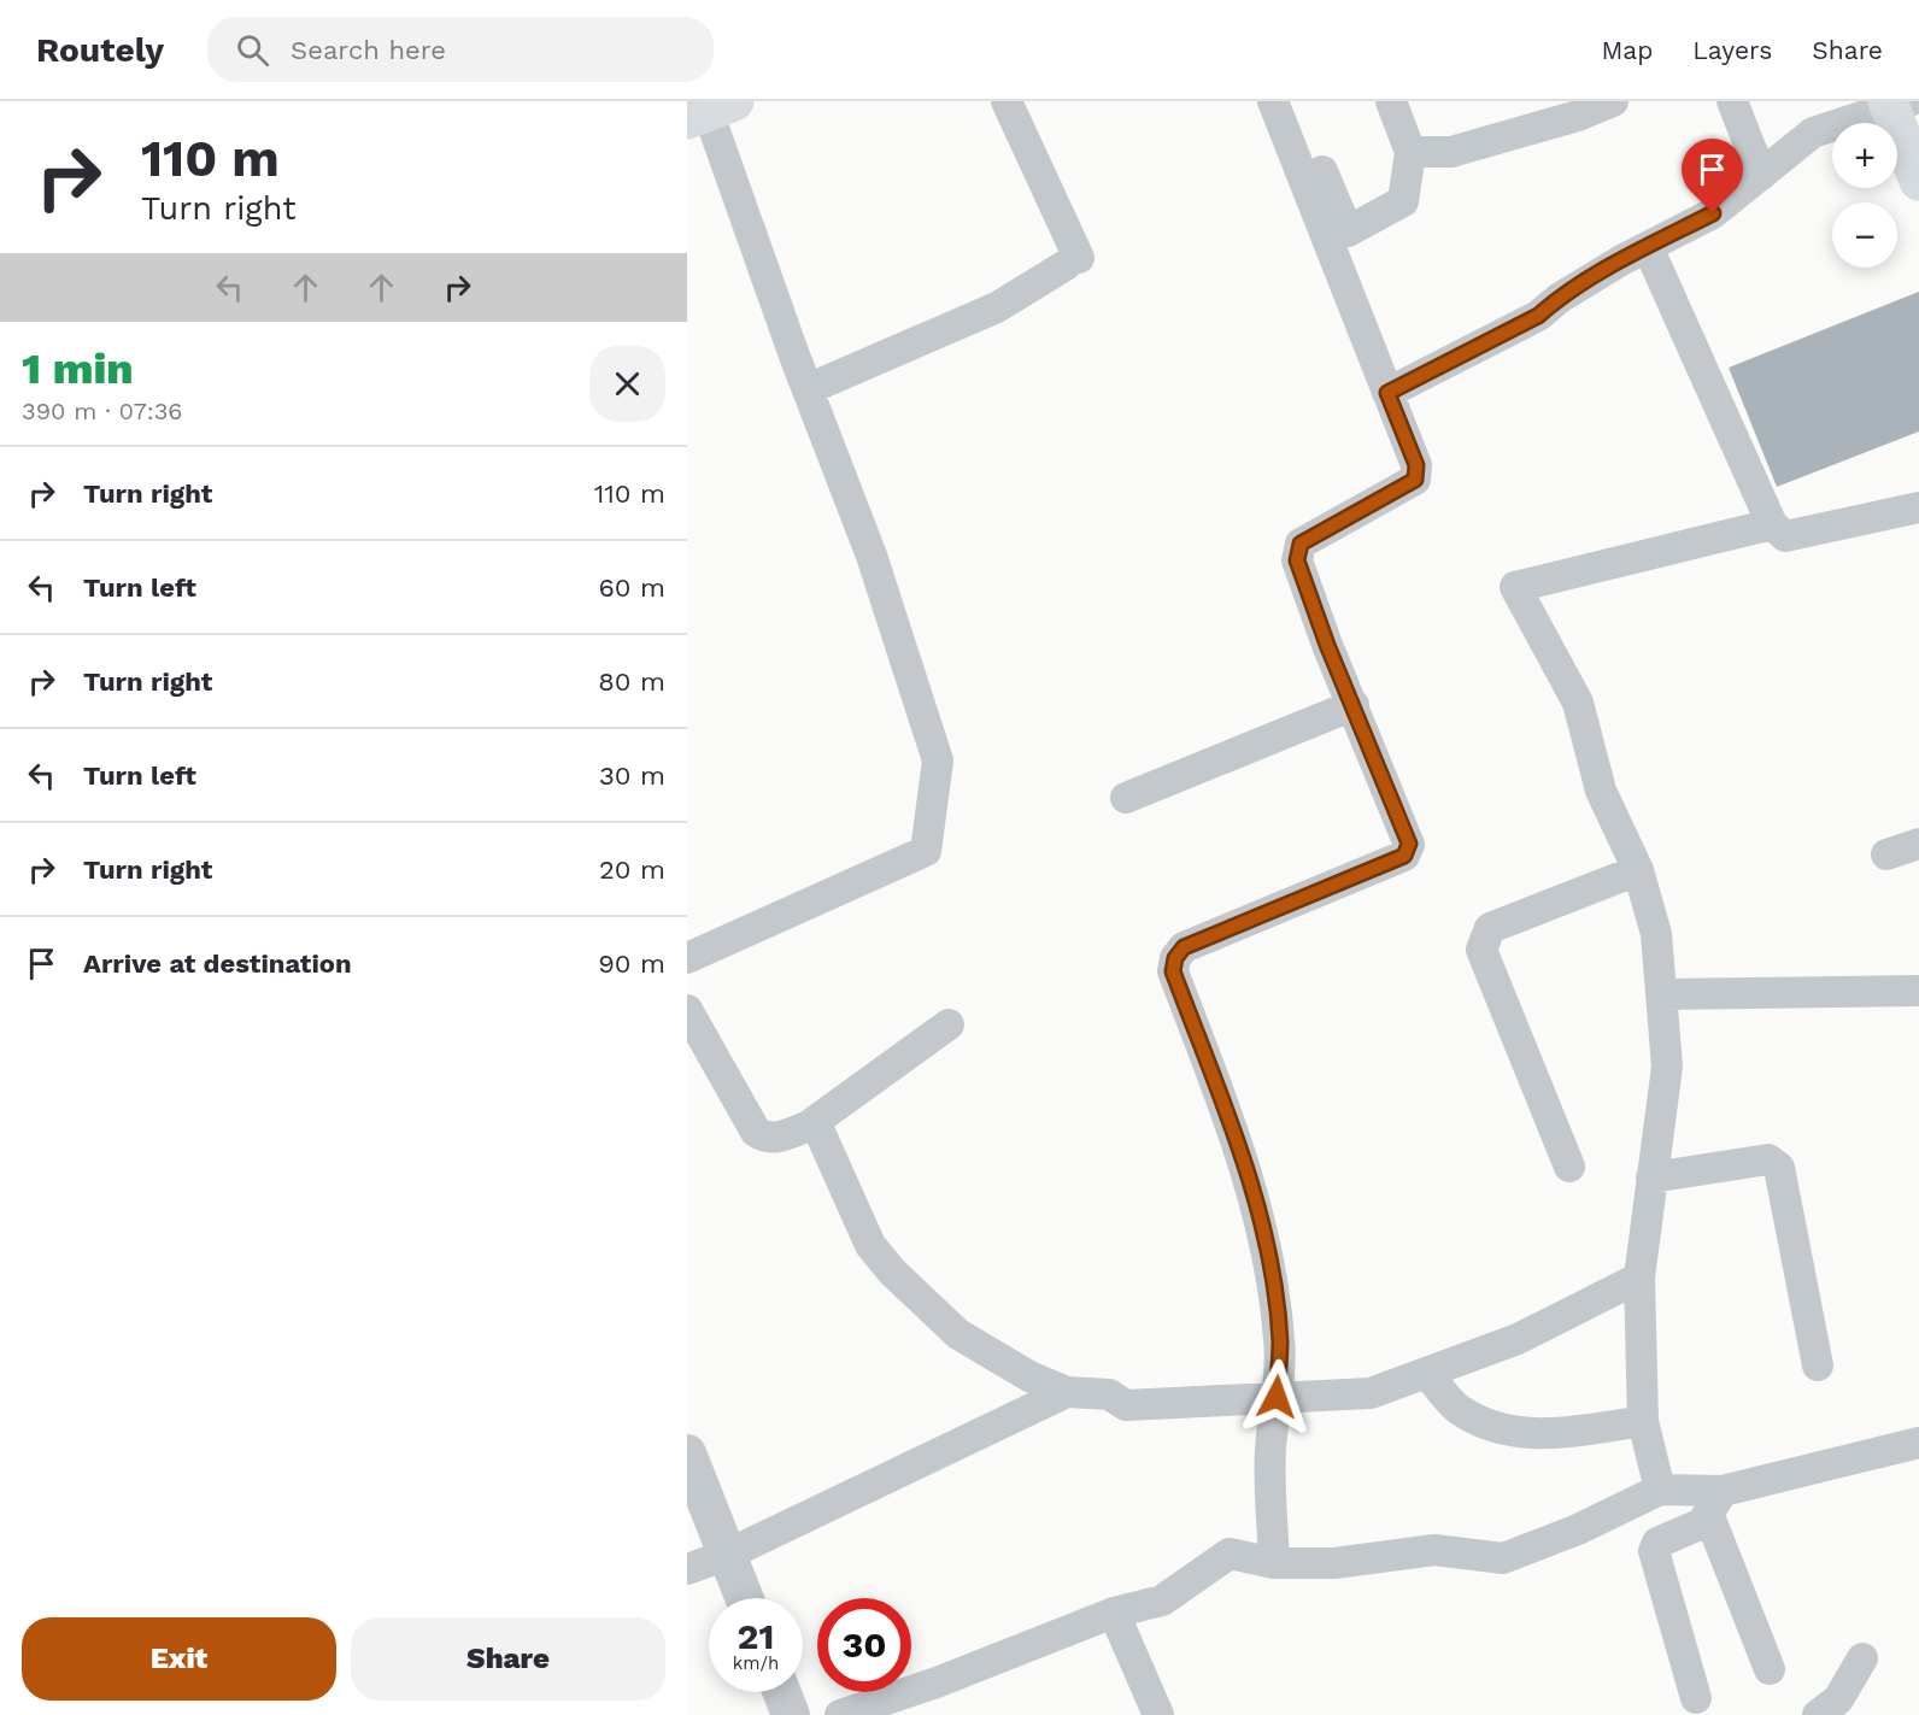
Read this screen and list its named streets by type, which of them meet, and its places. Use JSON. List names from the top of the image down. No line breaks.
{"page":{"header":"Routely","search":"Search here","nav":["Map","Layers","Share"],"turn":["110 m","Turn right"],"map_buttons":["+","−"],"heading":["1 min","390 m · 07:36"],"list":[{"name":"Turn right","value":"110 m"},{"name":"Turn left","value":"60 m"},{"name":"Turn right","value":"80 m"},{"name":"Turn left","value":"30 m"},{"name":"Turn right","value":"20 m"},{"name":"Arrive at destination","value":"90 m"}],"speed":"21 km/h","limit":"30","buttons":["Exit","Share"]}}
